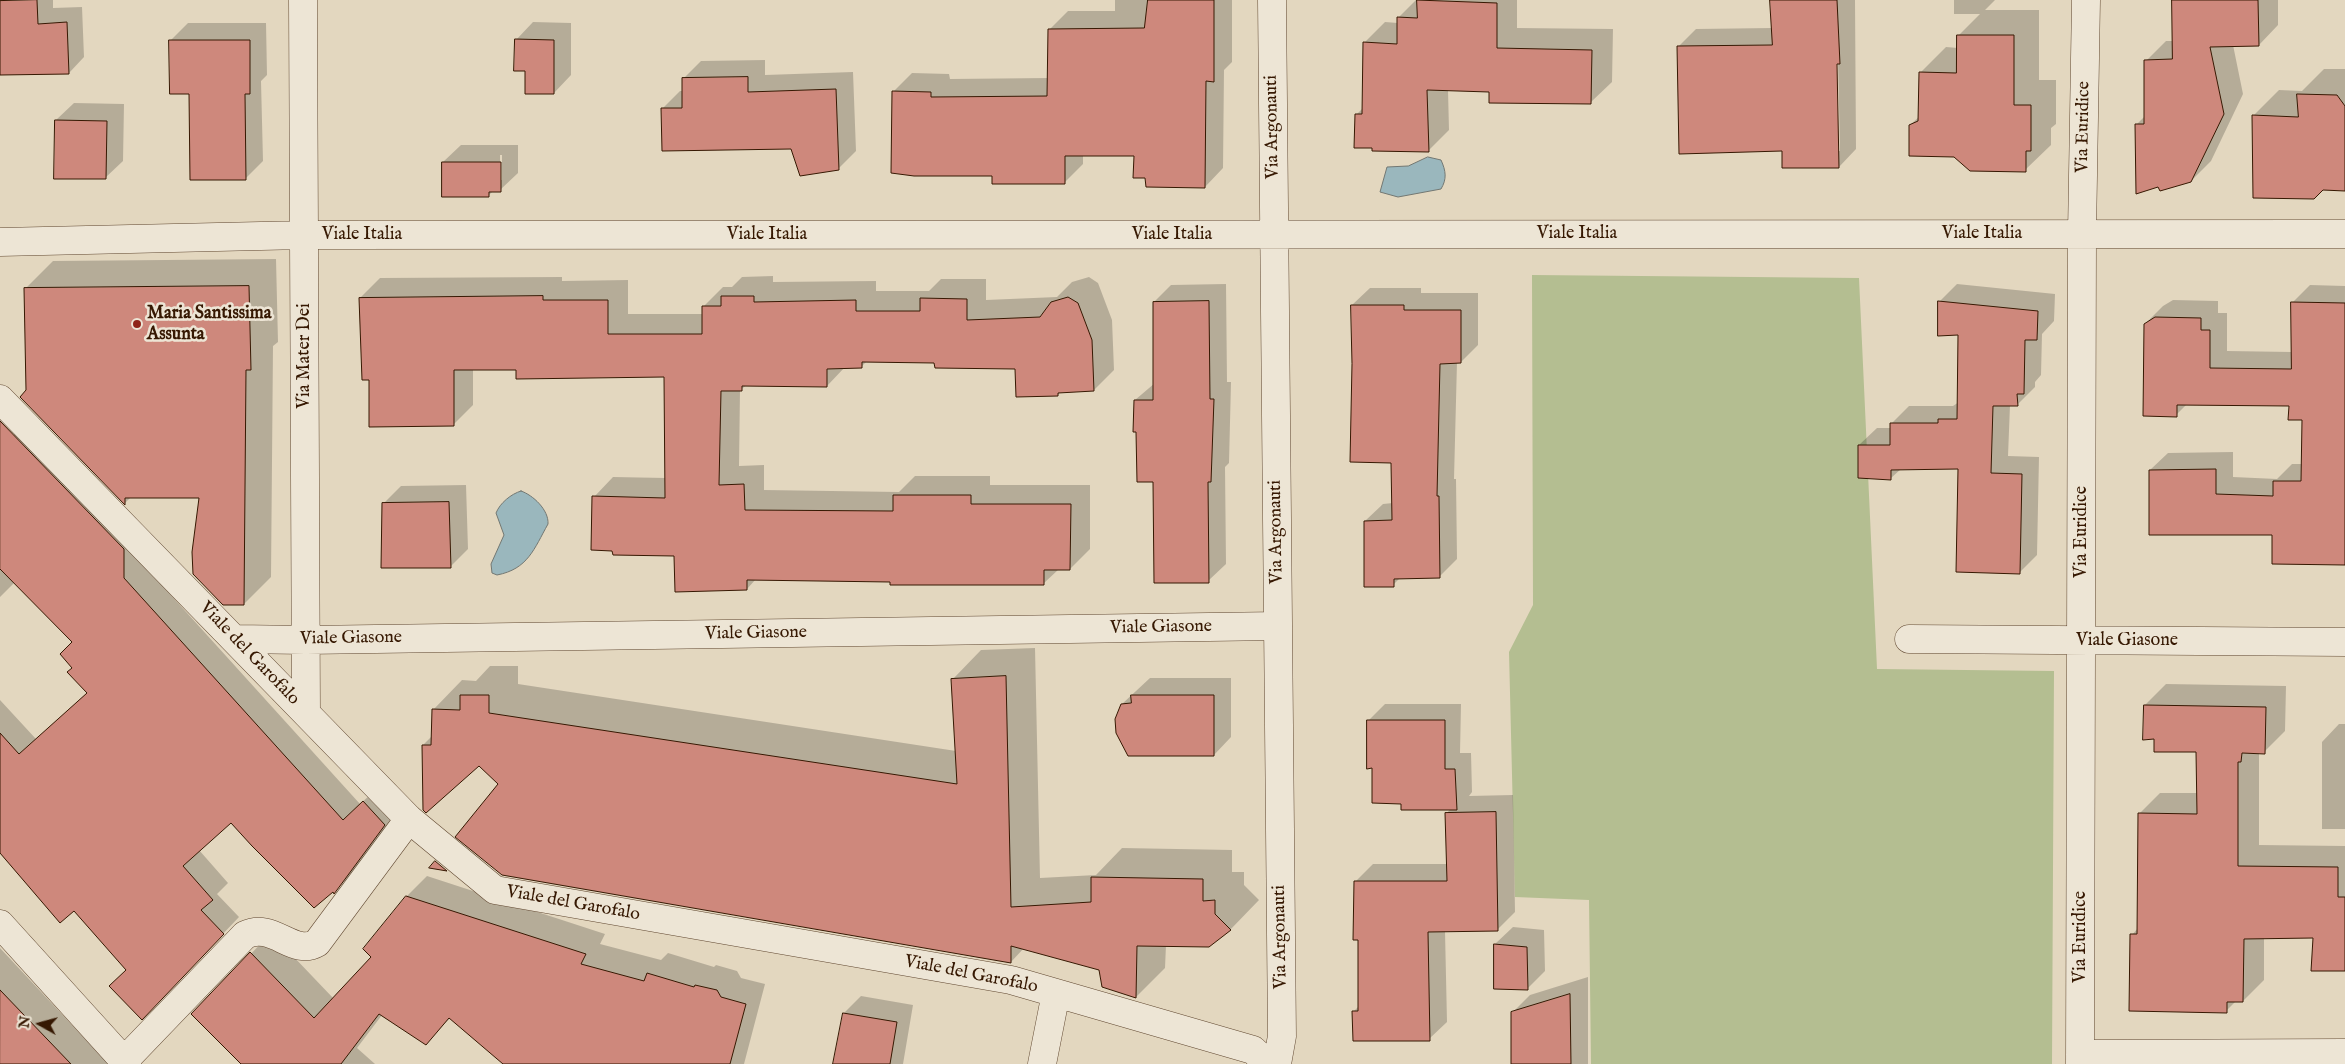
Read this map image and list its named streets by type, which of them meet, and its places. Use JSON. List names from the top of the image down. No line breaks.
{"streets":{"street":["Via Argonauti","Via Euridice","Viale Italia","Via Mater Dei","Viale Giasone","Viale del Garofalo"]},"crossings":[["Via Argonauti","Viale Italia"],["Via Argonauti","Viale Giasone"],["Via Euridice","Viale Italia"],["Via Euridice","Viale Giasone"],["Viale Italia","Via Mater Dei"],["Via Mater Dei","Viale Giasone"],["Via Mater Dei","Viale del Garofalo"],["Viale Giasone","Viale del Garofalo"]],"places":["Maria Santissima Assunta"],"north":"left"}
